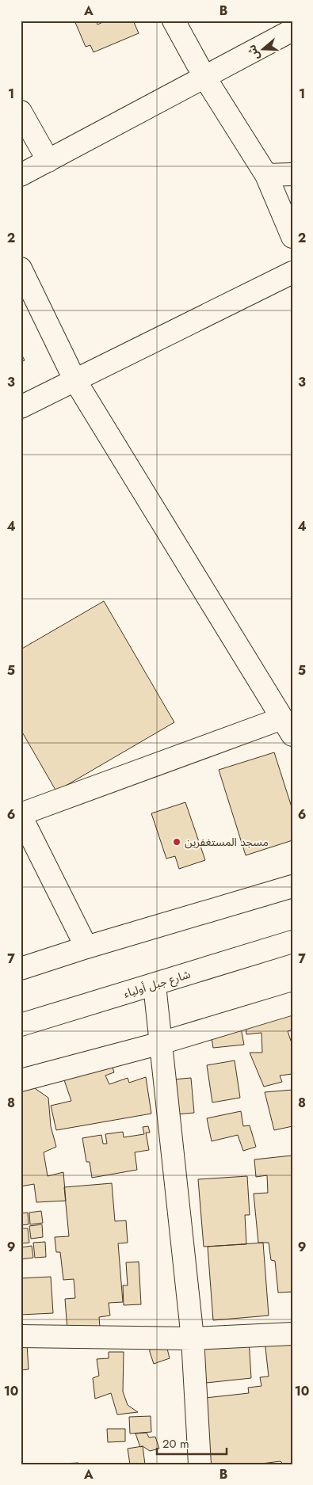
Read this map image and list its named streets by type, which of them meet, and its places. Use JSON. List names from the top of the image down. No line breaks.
{"streets":{"street":["شارع جبل أولياء"]},"places":["مسجد المستغفرين"],"scale_bar":"20 m","north":"left","grid":{"columns":["A","B"],"rows":["1","2","3","4","5","6","7","8","9","10"]}}
